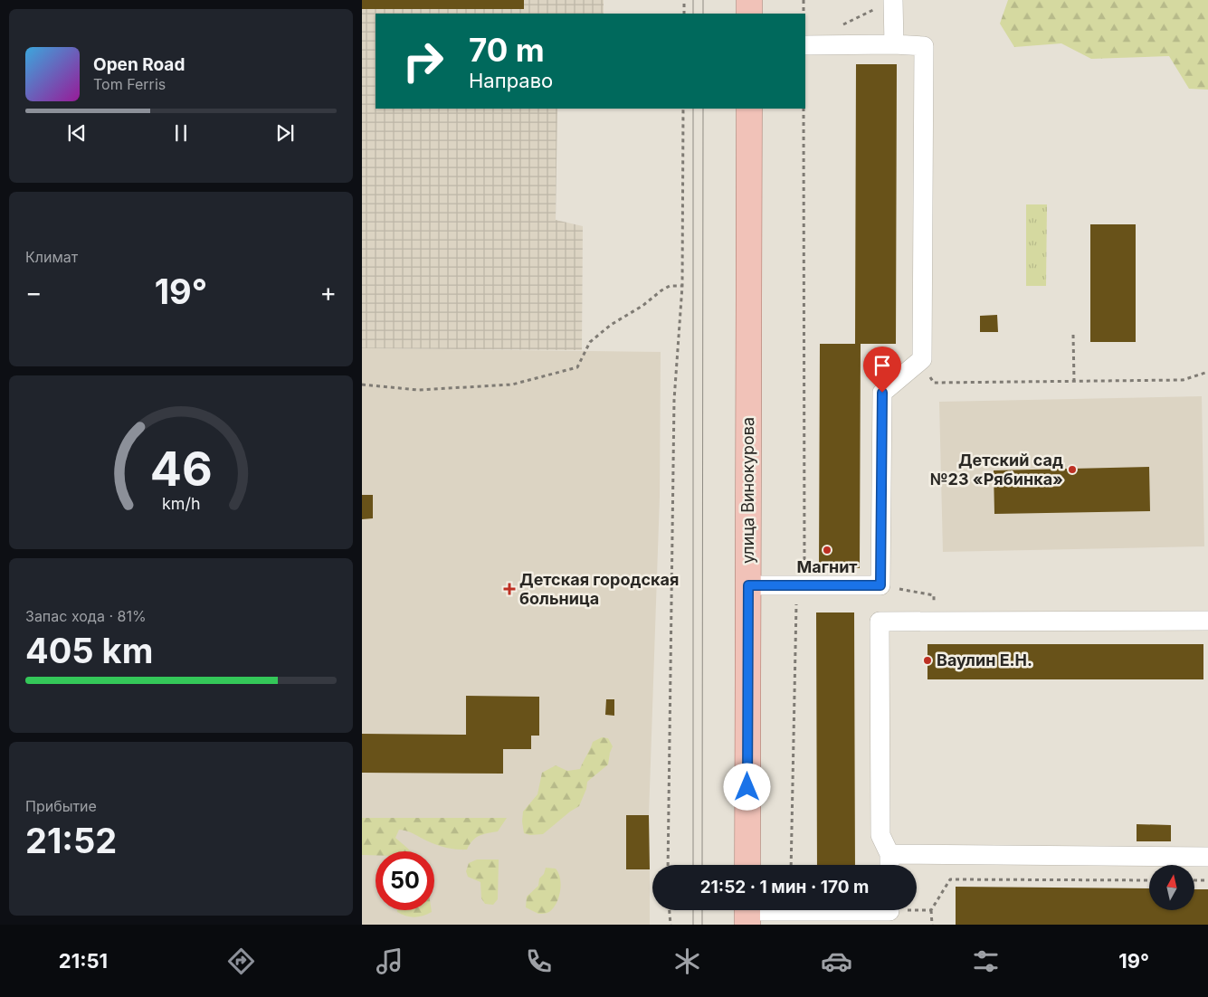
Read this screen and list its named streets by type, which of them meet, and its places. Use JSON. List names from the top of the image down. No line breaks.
{"streets":{"main road":["улица Винокурова"]},"places":{"other":["Детский сад №23 «Рябинка»","Магнит","Ваулин Е.Н."],"health":["Детская городская больница"]},"north":"top","page":{"turn":["70 m","Направо"],"song":["Open Road","Tom Ferris"],"tile":["Климат",["Запас хода · 81%","405 km"],["Прибытие","21:52"]],"heat":["−","19°","+"],"limit":"50","trip":"21:52 · 1 мин · 170 m","tabs":["21:51","19°"],"gauge":["46","km/h"]}}
